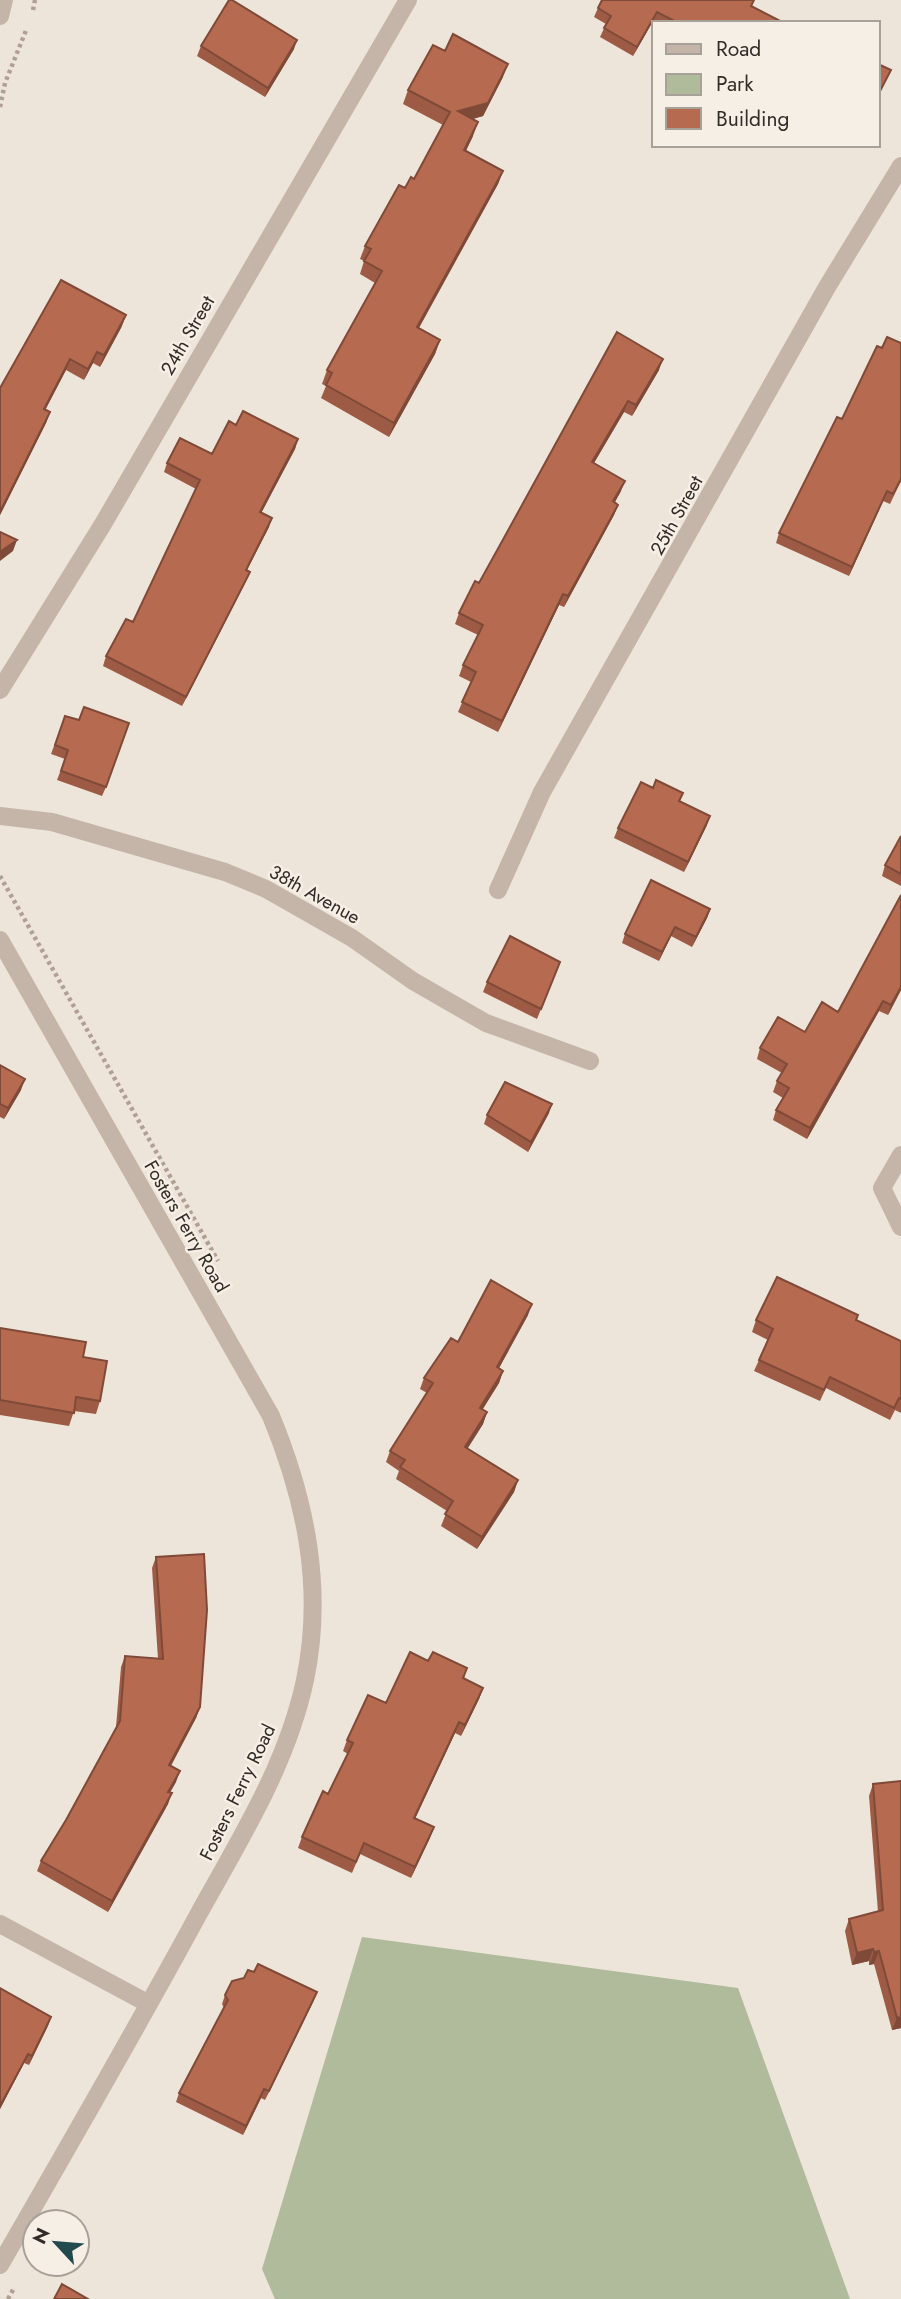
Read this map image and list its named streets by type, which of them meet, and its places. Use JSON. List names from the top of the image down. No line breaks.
{"streets":{"street":["24th Street","25th Street","38th Avenue","Fosters Ferry Road"]},"legend":["Road","Park","Building"],"north":"top left"}
